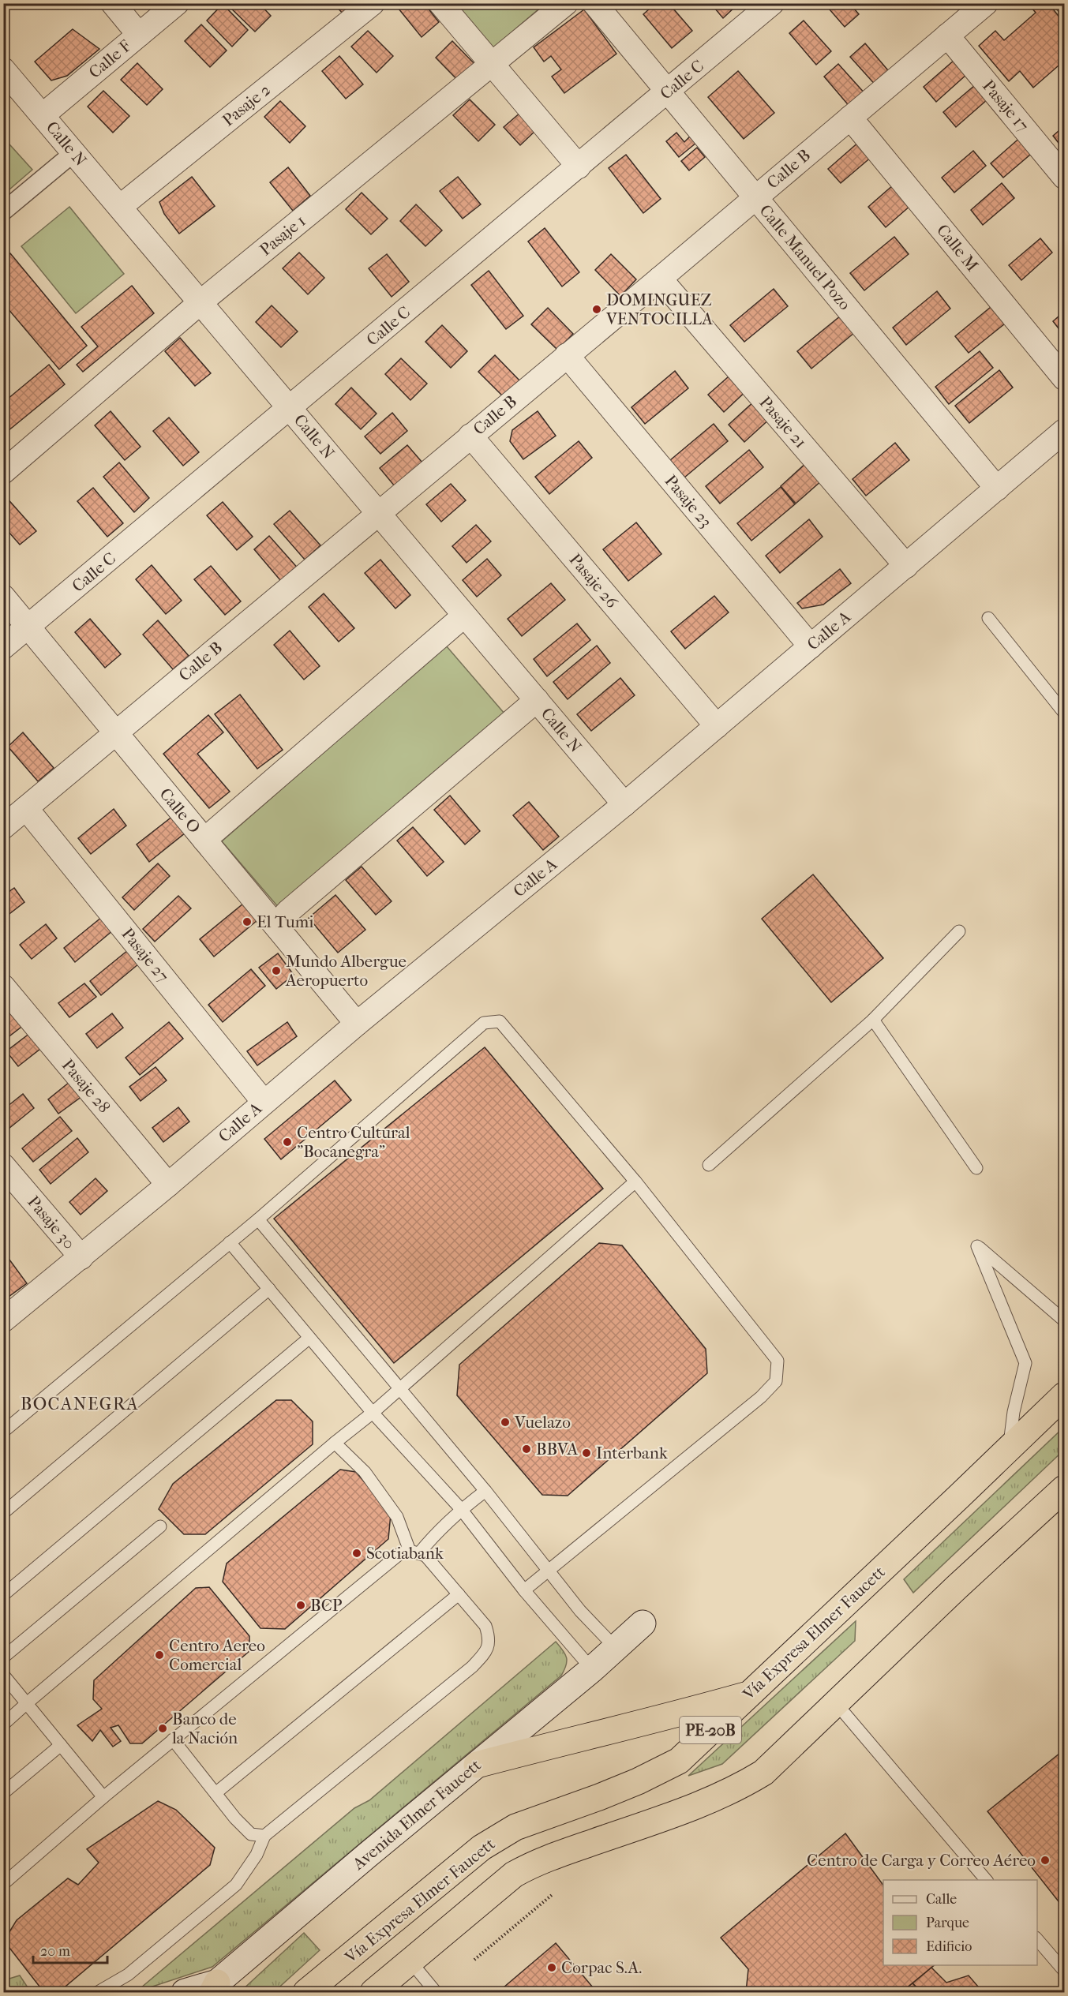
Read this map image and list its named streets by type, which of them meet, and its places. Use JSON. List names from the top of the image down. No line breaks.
{"streets":{"highway":["Vía Expresa Elmer Faucett","PE-20B"],"main road":["Avenida Elmer Faucett"],"street":["Calle F","Calle C","Pasaje 2","Pasaje 17","Calle N","Calle B","Pasaje 1","Calle M","Calle Manuel Pozo","Pasaje 21","Pasaje 23","Pasaje 26","Calle A","Calle O","Pasaje 27","Pasaje 28","Pasaje 30"]},"crossings":[["Calle F","Calle N"],["Calle C","Calle N"],["Calle C","Calle Manuel Pozo"],["Calle C","Calle O"],["Pasaje 2","Calle N"],["Pasaje 17","Calle B"],["Calle N","Calle B"],["Calle N","Pasaje 1"],["Calle N","Calle A"],["Calle B","Calle M"],["Calle B","Calle Manuel Pozo"],["Calle B","Pasaje 21"],["Calle B","Pasaje 23"],["Calle B","Pasaje 26"],["Calle B","Calle O"],["Calle B","Pasaje 27"],["Calle Manuel Pozo","Calle A"],["Pasaje 21","Calle A"],["Pasaje 23","Calle A"],["Pasaje 26","Calle A"],["Calle A","Calle O"],["Calle A","Pasaje 27"],["Calle A","Pasaje 28"],["Calle A","Pasaje 30"]],"districts":["BOCANEGRA"],"places":["DOMINGUEZ VENTOCILLA","El Tumi","Mundo Albergue Aeropuerto","Centro Cultural \"Bocanegra\"","Vuelazo","BBVA","Interbank","Scotiabank","BCP","Centro Aereo Comercial","Banco de la Nación","Centro de Carga y Correo Aéreo","Corpac S.A."],"legend":["Calle","Parque","Edificio"],"scale_bar":"20 m"}
